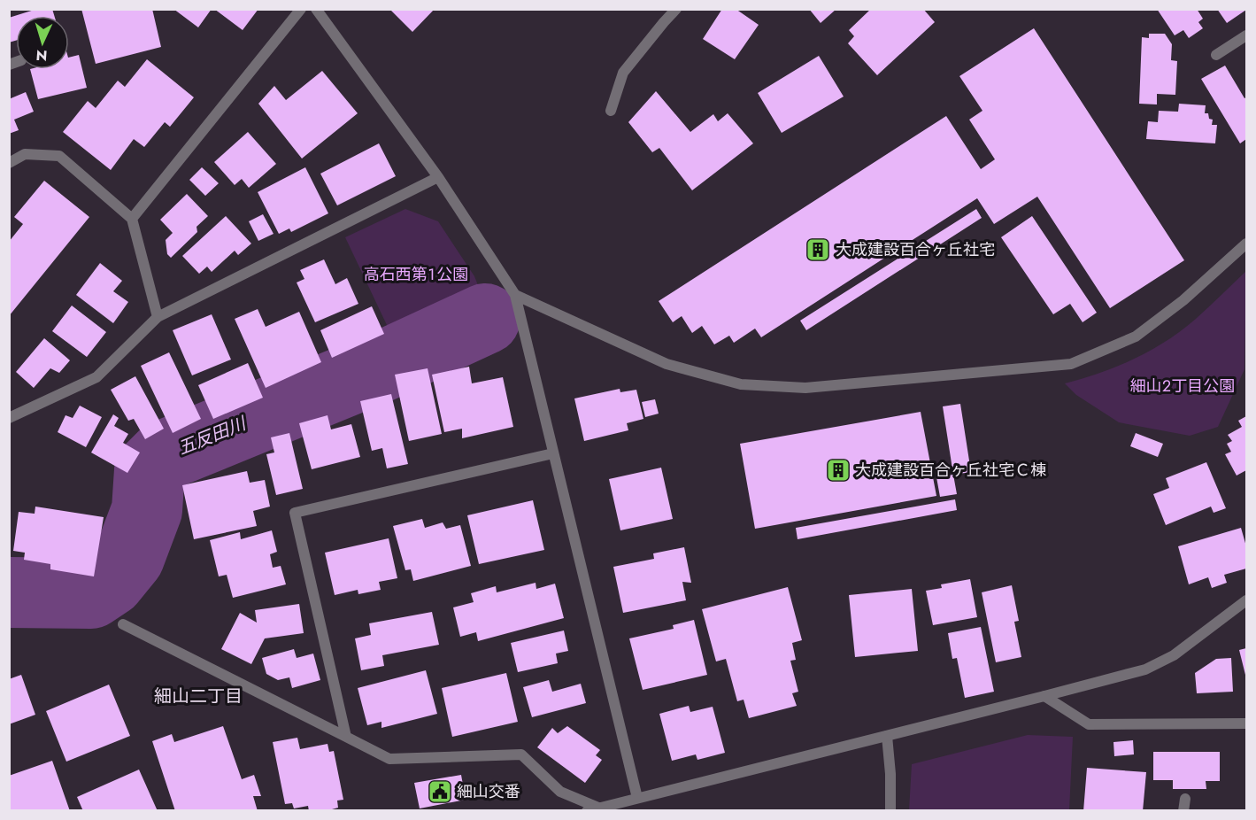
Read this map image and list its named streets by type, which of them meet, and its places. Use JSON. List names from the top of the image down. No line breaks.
{"districts":["細山二丁目"],"water":["五反田川"],"parks":["高石西第１公園","細山２丁目公園"],"places":{"building":["大成建設百合ヶ丘社宅","大成建設百合ヶ丘社宅Ｃ棟"],"public building":["細山交番"]},"north":"bottom"}
